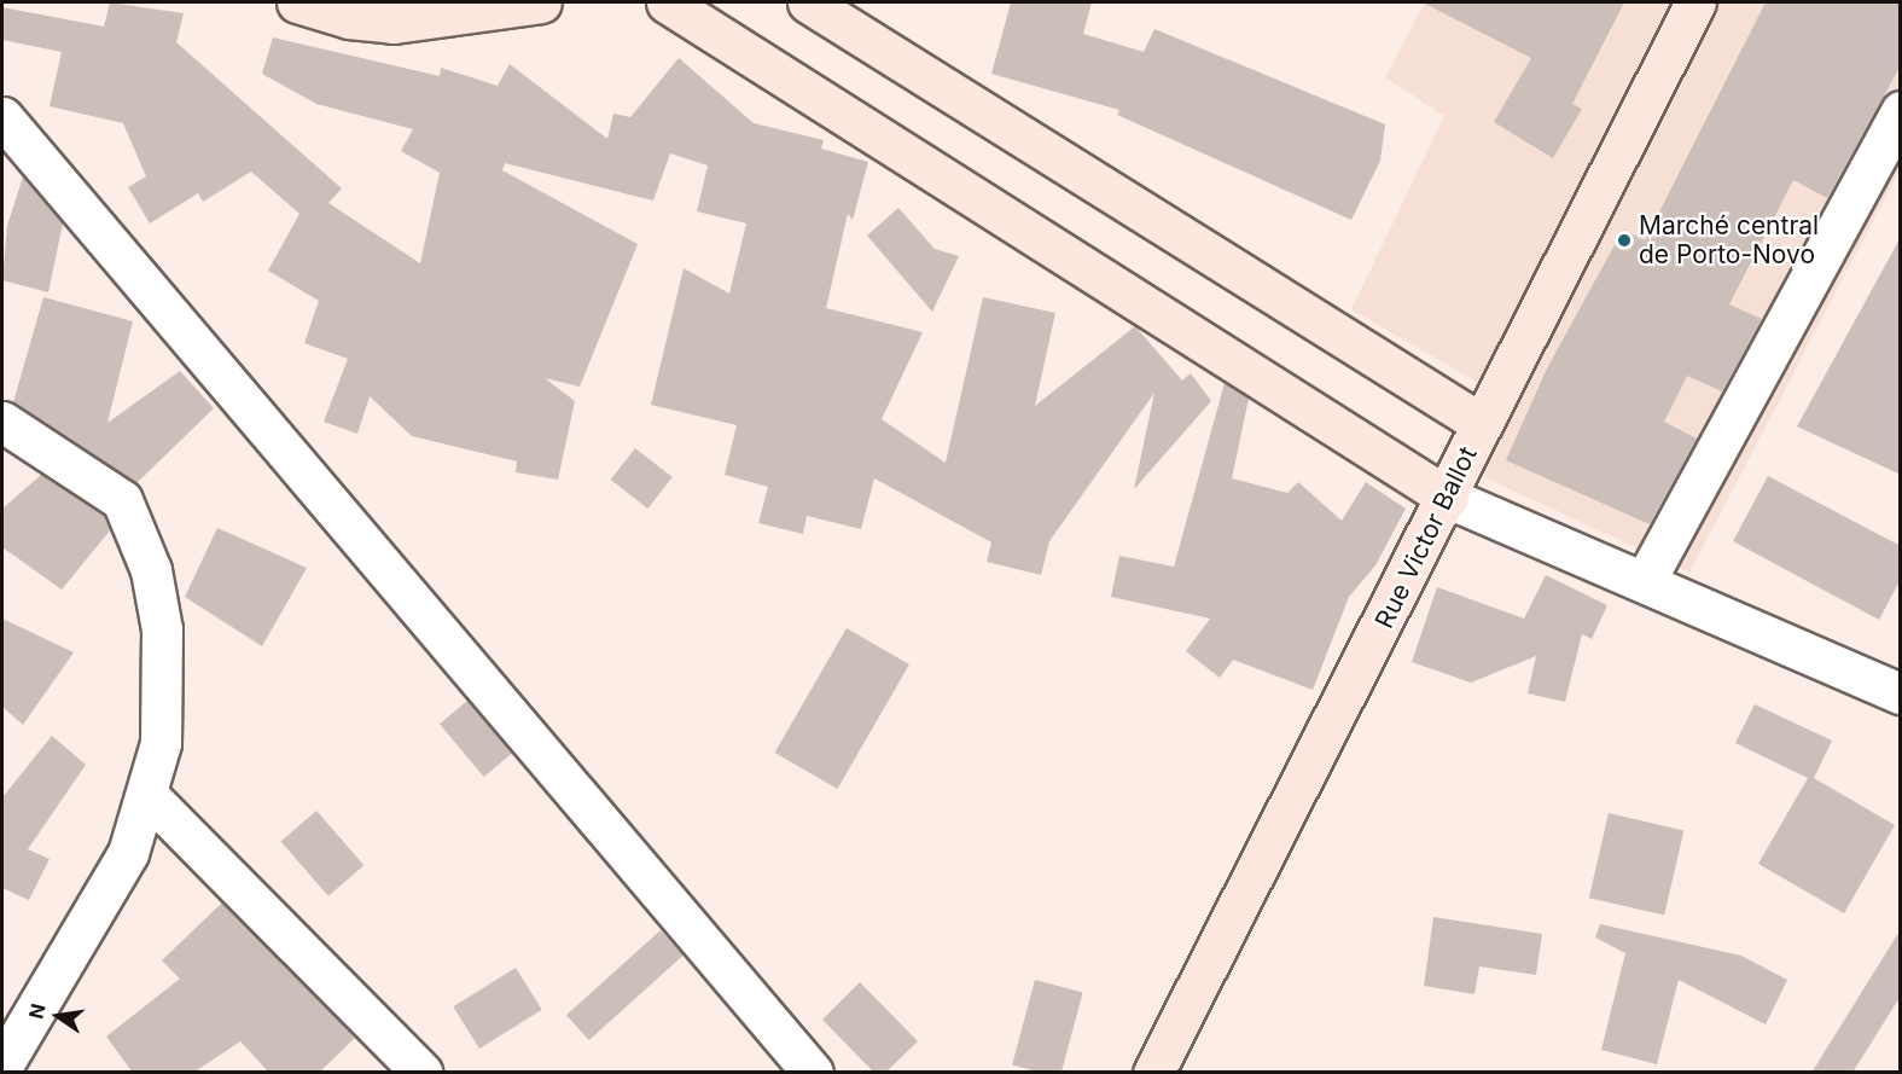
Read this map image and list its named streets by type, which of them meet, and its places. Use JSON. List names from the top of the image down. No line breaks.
{"streets":{"street":["Rue Victor Ballot"]},"places":["Marché central de Porto-Novo"],"north":"left"}
